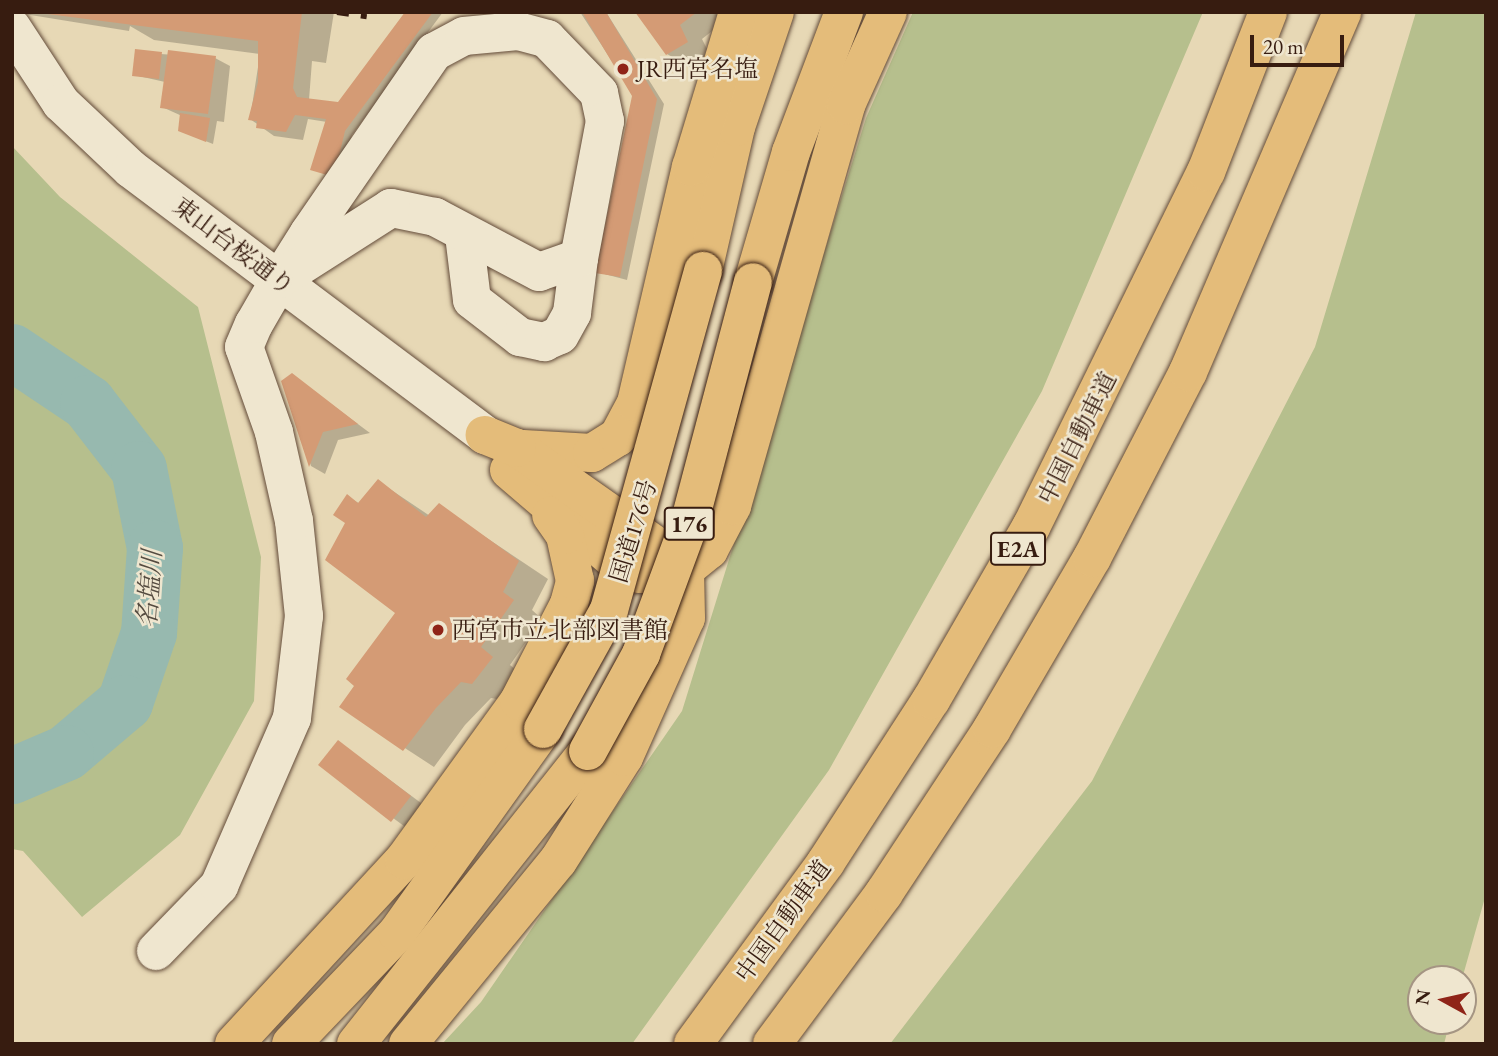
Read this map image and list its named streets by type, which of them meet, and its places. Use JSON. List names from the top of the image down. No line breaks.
{"streets":{"highway":["中国自動車道","176","国道176号","E2A"],"street":["東山台桜通り"]},"water":["名塩川"],"places":["JR西宮名塩","西宮市立北部図書館"],"scale_bar":"20 m","north":"left"}
